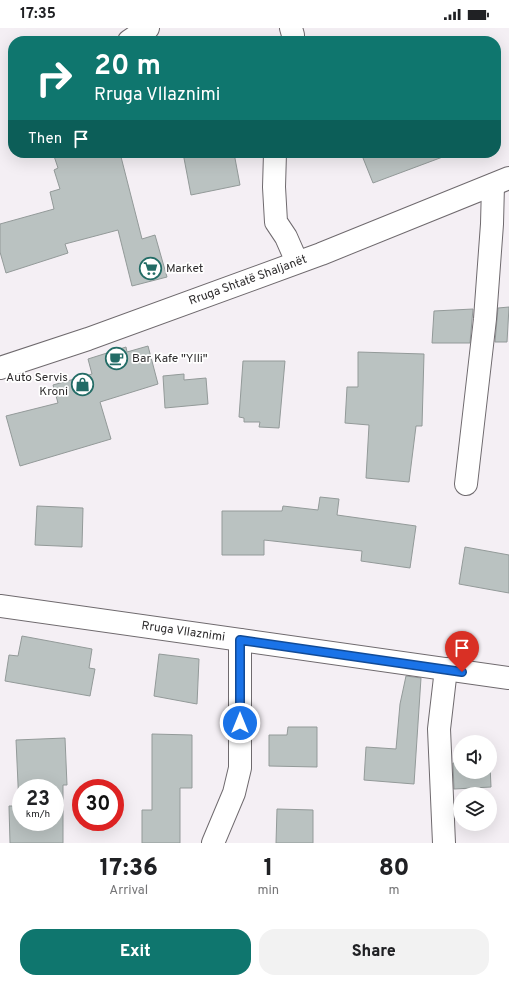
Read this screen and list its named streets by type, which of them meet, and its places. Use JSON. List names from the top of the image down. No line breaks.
{"streets":{"street":["Rruga Shtatë Shaljanët","Rruga Vllaznimi"]},"places":{"supermarket":["Market"],"cafe":["Bar Kafe \"Ylli\""],"shop":["Auto Servis Kroni"]},"page":{"status":"17:35","turn":["20 m","Rruga Vllaznimi"],"then":"Then","speed":"23 km/h","limit":"30","eta":["17:36","Arrival","1","min","80","m"],"buttons":["Exit","Share"]}}
